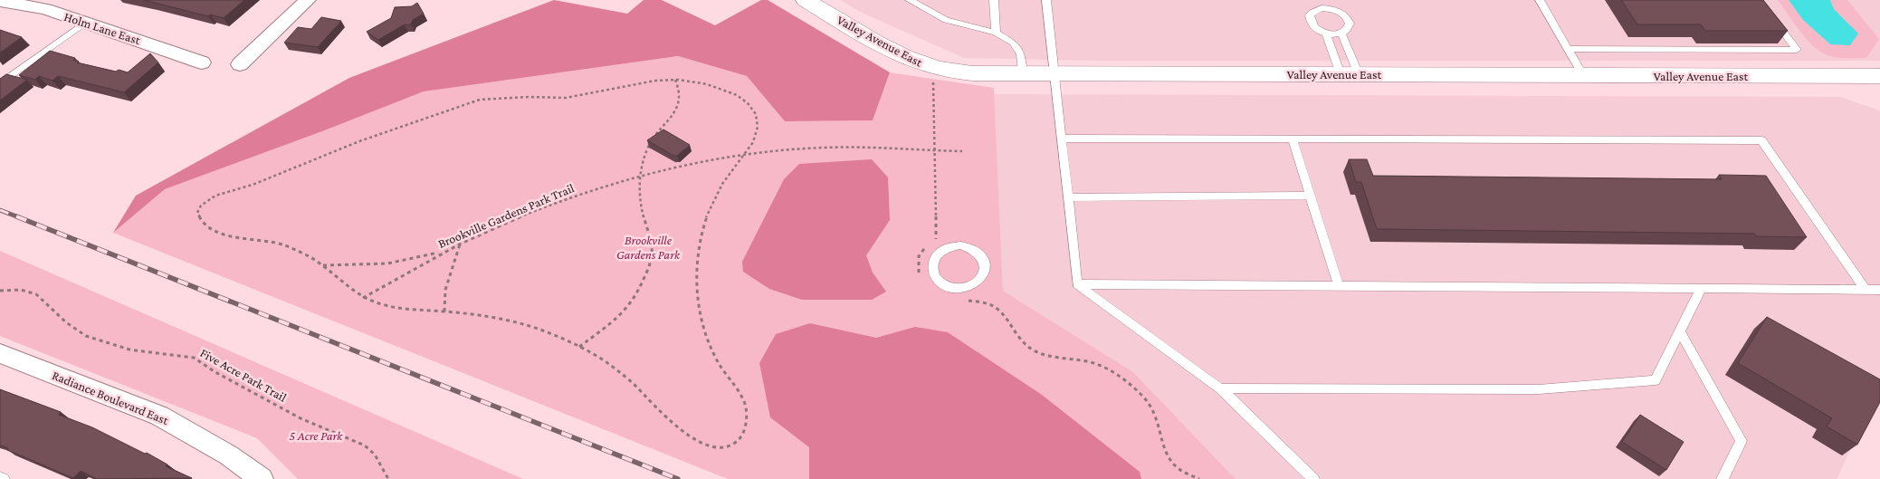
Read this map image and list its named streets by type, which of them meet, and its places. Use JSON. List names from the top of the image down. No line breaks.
{"streets":{"main road":["Valley Avenue East"],"street":["Holm Lane East","Radiance Boulevard East"],"path":["Brookville Gardens Park Trail","Five Acre Park Trail"]},"parks":["Brookville Gardens Park","5 Acre Park"]}
